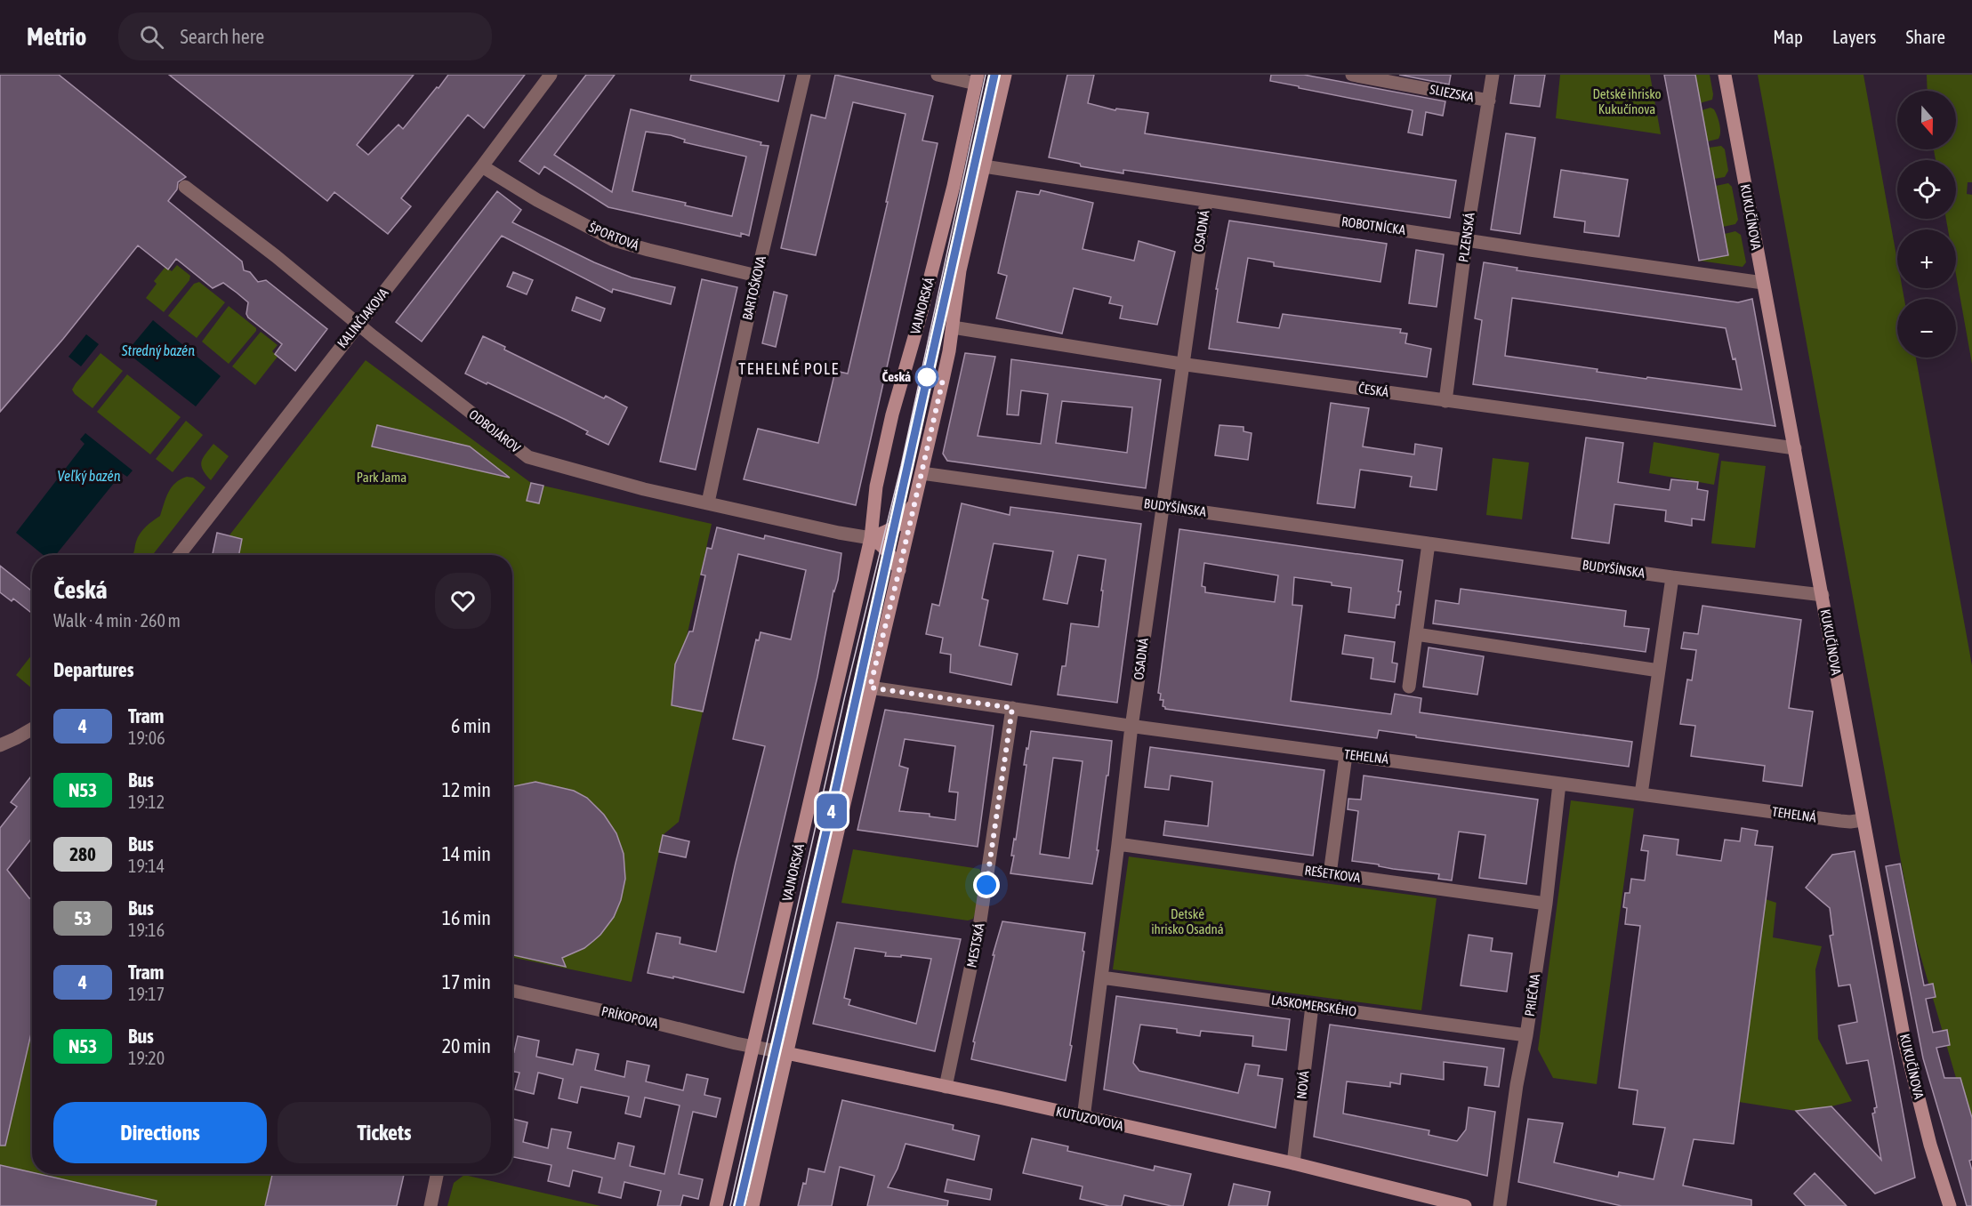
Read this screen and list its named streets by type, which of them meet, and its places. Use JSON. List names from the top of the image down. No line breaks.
{"streets":{"main road":["KUKUČÍNOVA","VAJNORSKÁ","KUTUZOVOVA"],"street":["SLIEZSKA","ROBOTNÍCKA","OSADNÁ","ŠPORTOVÁ","PLZENSKÁ","BARTOŠKOVA","KALINČIAKOVA","ČESKÁ","ODBOJÁROV","BUDYŠÍNSKA","TEHELNÁ","REŠETKOVA","MESTSKÁ","PRIEČNA","LASKOMERSKÉHO","PRÍKOPOVA","NOVÁ"]},"crossings":[["SLIEZSKA","PLZENSKÁ"],["KUKUČÍNOVA","ROBOTNÍCKA"],["KUKUČÍNOVA","ČESKÁ"],["KUKUČÍNOVA","BUDYŠÍNSKA"],["KUKUČÍNOVA","TEHELNÁ"],["ROBOTNÍCKA","OSADNÁ"],["ROBOTNÍCKA","PLZENSKÁ"],["OSADNÁ","ČESKÁ"],["OSADNÁ","BUDYŠÍNSKA"],["OSADNÁ","TEHELNÁ"],["OSADNÁ","REŠETKOVA"],["OSADNÁ","LASKOMERSKÉHO"],["OSADNÁ","KUTUZOVOVA"],["ŠPORTOVÁ","BARTOŠKOVA"],["ŠPORTOVÁ","KALINČIAKOVA"],["PLZENSKÁ","ČESKÁ"],["BARTOŠKOVA","ODBOJÁROV"],["VAJNORSKÁ","ODBOJÁROV"],["VAJNORSKÁ","PRÍKOPOVA"],["VAJNORSKÁ","KUTUZOVOVA"],["KALINČIAKOVA","ODBOJÁROV"],["TEHELNÁ","MESTSKÁ"],["TEHELNÁ","PRIEČNA"],["REŠETKOVA","PRIEČNA"],["MESTSKÁ","KUTUZOVOVA"],["PRIEČNA","LASKOMERSKÉHO"],["LASKOMERSKÉHO","NOVÁ"],["PRÍKOPOVA","KUTUZOVOVA"],["NOVÁ","KUTUZOVOVA"]],"districts":["TEHELNÉ POLE"],"water":["Stredný bazén","Veľký bazén"],"parks":["Detské ihrisko Kukučínova","Park Jama","Detské ihrisko Osadná"],"places":["Česká"],"lines":["tram line 4"],"north":"bottom","page":{"header":"Metrio","search":"Search here","nav":["Map","Layers","Share"],"on_map":"4","map_buttons":["+","−"],"heading":[["Česká","Walk · 4 min · 260 m"],"Departures"],"list":[{"mark":"4","name":"Tram","note":"19:06","value":"6 min"},{"mark":"N53","name":"Bus","note":"19:12","value":"12 min"},{"mark":"280","name":"Bus","note":"19:14","value":"14 min"},{"mark":"53","name":"Bus","note":"19:16","value":"16 min"},{"mark":"4","name":"Tram","note":"19:17","value":"17 min"},{"mark":"N53","name":"Bus","note":"19:20","value":"20 min"}],"buttons":["Directions","Tickets"]}}
